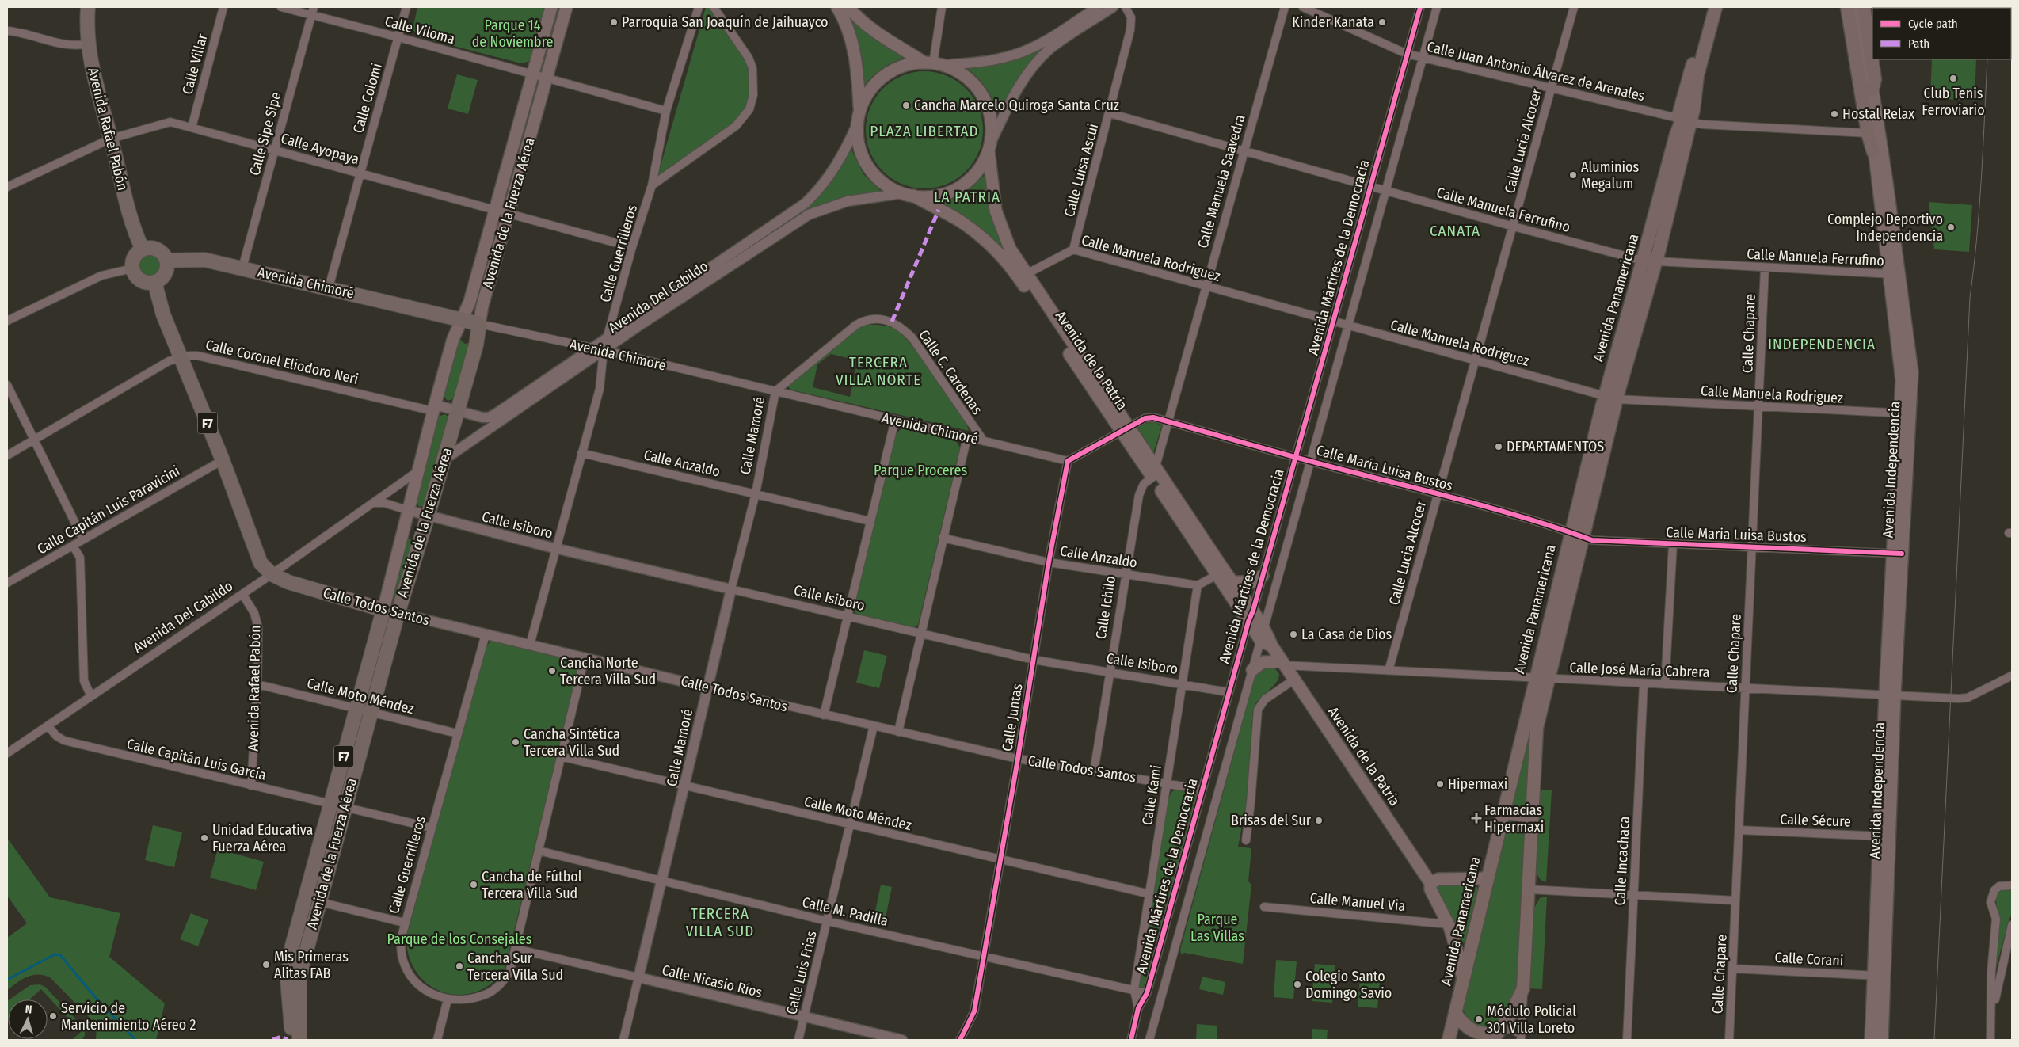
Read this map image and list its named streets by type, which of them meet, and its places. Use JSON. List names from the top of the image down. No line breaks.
{"streets":{"highway":["Avenida Rafael Pabón","Avenida de la Fuerza Aérea","Avenida Chimoré","F7","Calle Todos Santos"],"main road":["Avenida Panamericana","Avenida de la Patria","Avenida Independencia"],"street":["Calle Viloma","Calle Villar","Calle Juan Antonio Álvarez de Arenales","Calle Colomi","Calle Sipe Sipe","Calle Lucia Alcocer","Calle Ayopaya","Calle Luisa Ascui","Calle Manuela Saavedra","Calle Manuela Ferrufino","Calle Guerrilleros","Avenida Mártires de la Democracia","Calle Manuela Rodriguez","Avenida Del Cabildo","Calle Chapare","Calle Coronel Eliodoro Neri","Calle C. Cardenas","Calle Mamoré","Calle Anzaldo","Calle María Luisa Bustos","Calle Capitán Luis Paravicini","Calle Isiboro","Calle Maria Luisa Bustos","Calle Ichilo","Calle José María Cabrera","Calle Moto Méndez","Calle Juntas","Calle Capitán Luis García","Calle Kami","Calle Sécure","Calle Incachaca","Calle Manuel Via","Calle M. Padilla","Calle Corani","Calle Luis Frias","Calle Nicasio Ríos"]},"crossings":[["Calle Viloma","Calle Colomi"],["Calle Viloma","Calle Sipe Sipe"],["Calle Viloma","Avenida de la Fuerza Aérea"],["Calle Viloma","Calle Guerrilleros"],["Calle Villar","Calle Ayopaya"],["Calle Juan Antonio Álvarez de Arenales","Calle Lucia Alcocer"],["Calle Juan Antonio Álvarez de Arenales","Avenida Mártires de la Democracia"],["Calle Colomi","Calle Ayopaya"],["Calle Colomi","Avenida Chimoré"],["Avenida Rafael Pabón","Calle Ayopaya"],["Avenida Rafael Pabón","Avenida Chimoré"],["Avenida Rafael Pabón","Avenida Del Cabildo"],["Avenida Rafael Pabón","F7"],["Avenida Rafael Pabón","Calle Moto Méndez"],["Avenida Rafael Pabón","Calle Capitán Luis García"],["Calle Sipe Sipe","Calle Ayopaya"],["Calle Sipe Sipe","Avenida Chimoré"],["Calle Lucia Alcocer","Calle Manuela Ferrufino"],["Calle Lucia Alcocer","Calle Manuela Rodriguez"],["Calle Lucia Alcocer","Calle María Luisa Bustos"],["Calle Lucia Alcocer","Calle José María Cabrera"],["Calle Ayopaya","Avenida de la Fuerza Aérea"],["Calle Ayopaya","Calle Guerrilleros"],["Calle Luisa Ascui","Calle Manuela Ferrufino"],["Calle Luisa Ascui","Calle Manuela Rodriguez"],["Calle Manuela Saavedra","Calle Manuela Ferrufino"],["Calle Manuela Saavedra","Calle Manuela Rodriguez"],["Calle Manuela Saavedra","Avenida de la Patria"],["Calle Manuela Saavedra","Calle María Luisa Bustos"],["Calle Manuela Saavedra","Calle Ichilo"],["Calle Manuela Ferrufino","Avenida Mártires de la Democracia"],["Calle Manuela Ferrufino","Avenida Panamericana"],["Calle Manuela Ferrufino","Calle Chapare"],["Calle Manuela Ferrufino","Avenida Independencia"],["Avenida de la Fuerza Aérea","Avenida Chimoré"],["Avenida de la Fuerza Aérea","Avenida Del Cabildo"],["Avenida de la Fuerza Aérea","Calle Coronel Eliodoro Neri"],["Avenida de la Fuerza Aérea","Calle Isiboro"],["Avenida de la Fuerza Aérea","Calle Todos Santos"],["Avenida de la Fuerza Aérea","Calle Moto Méndez"],["Avenida de la Fuerza Aérea","Calle Capitán Luis García"],["Calle Guerrilleros","Avenida Chimoré"],["Calle Guerrilleros","Avenida Del Cabildo"],["Calle Guerrilleros","Calle Anzaldo"],["Calle Guerrilleros","Calle Isiboro"],["Calle Guerrilleros","Calle Todos Santos"],["Calle Guerrilleros","Calle Moto Méndez"],["Calle Guerrilleros","Calle Capitán Luis García"],["Calle Guerrilleros","Calle M. Padilla"],["Calle Guerrilleros","Calle Nicasio Ríos"],["Avenida Mártires de la Democracia","Calle Manuela Rodriguez"],["Avenida Mártires de la Democracia","Avenida de la Patria"],["Avenida Mártires de la Democracia","Calle María Luisa Bustos"],["Avenida Mártires de la Democracia","Calle Isiboro"],["Avenida Mártires de la Democracia","Calle Todos Santos"],["Avenida Mártires de la Democracia","Calle Kami"],["Avenida Mártires de la Democracia","Calle M. Padilla"],["Calle Manuela Rodriguez","Avenida Panamericana"],["Calle Manuela Rodriguez","Calle Chapare"],["Calle Manuela Rodriguez","Avenida de la Patria"],["Calle Manuela Rodriguez","Avenida Independencia"],["Avenida Chimoré","Avenida Del Cabildo"],["Avenida Chimoré","Calle C. Cardenas"],["Avenida Chimoré","F7"],["Avenida Chimoré","Calle Mamoré"],["Avenida Chimoré","Calle Juntas"],["Avenida Del Cabildo","Avenida de la Patria"],["Avenida Del Cabildo","Calle Coronel Eliodoro Neri"],["Avenida Del Cabildo","F7"],["Avenida Del Cabildo","Calle Todos Santos"],["Avenida Del Cabildo","Calle Capitán Luis García"],["Avenida Panamericana","Avenida de la Patria"],["Avenida Panamericana","Calle María Luisa Bustos"],["Avenida Panamericana","Calle Maria Luisa Bustos"],["Avenida Panamericana","Calle José María Cabrera"],["Calle Chapare","Calle Maria Luisa Bustos"],["Calle Chapare","Calle José María Cabrera"],["Calle Chapare","Calle Sécure"],["Calle Chapare","Calle Corani"],["Avenida de la Patria","Calle María Luisa Bustos"],["Avenida de la Patria","Calle Ichilo"],["Avenida de la Patria","Calle José María Cabrera"],["Avenida de la Patria","Calle Manuel Via"],["Calle Coronel Eliodoro Neri","F7"],["Calle C. Cardenas","Calle Mamoré"],["F7","Calle Capitán Luis Paravicini"],["F7","Calle Todos Santos"],["Calle Mamoré","Calle Anzaldo"],["Calle Mamoré","Calle Isiboro"],["Calle Mamoré","Calle Todos Santos"],["Calle Mamoré","Calle Moto Méndez"],["Calle Mamoré","Calle M. Padilla"],["Calle Mamoré","Calle Nicasio Ríos"],["Calle Anzaldo","Calle Ichilo"],["Calle Anzaldo","Calle Juntas"],["Calle Anzaldo","Calle Kami"],["Calle María Luisa Bustos","Calle Maria Luisa Bustos"],["Avenida Independencia","Calle Maria Luisa Bustos"],["Avenida Independencia","Calle José María Cabrera"],["Avenida Independencia","Calle Sécure"],["Avenida Independencia","Calle Corani"],["Calle Isiboro","Calle Ichilo"],["Calle Isiboro","Calle Juntas"],["Calle Isiboro","Calle Kami"],["Calle Todos Santos","Calle Ichilo"],["Calle Todos Santos","Calle Juntas"],["Calle Todos Santos","Calle Kami"],["Calle Todos Santos","Calle Luis Frias"],["Calle José María Cabrera","Calle Incachaca"],["Calle Moto Méndez","Calle Juntas"],["Calle Moto Méndez","Calle Kami"],["Calle Moto Méndez","Calle Luis Frias"],["Calle Juntas","Calle M. Padilla"],["Calle Kami","Calle M. Padilla"],["Calle M. Padilla","Calle Luis Frias"],["Calle Luis Frias","Calle Nicasio Ríos"]],"districts":["PLAZA LIBERTAD","LA PATRIA","CANATA","INDEPENDENCIA","TERCERA VILLA NORTE","TERCERA VILLA SUD"],"parks":["Parque 14 de Noviembre","Parque Proceres","Parque Las Villas","Parque de los Consejales"],"places":{"other":["Parroquia San Joaquín de Jaihuayco","Kinder Kanata","Club Tenis Ferroviario","Cancha Marcelo Quiroga Santa Cruz","Hostal Relax","Aluminios Megalum","Complejo Deportivo Independencia","DEPARTAMENTOS","La Casa de Dios","Cancha Norte Tercera Villa Sud","Cancha Sintética Tercera Villa Sud","Hipermaxi","Brisas del Sur","Unidad Educativa Fuerza Aérea","Cancha de Fútbol Tercera Villa Sud","Mis Primeras Alitas FAB","Cancha Sur Tercera Villa Sud","Colegio Santo Domingo Savio","Servicio de Mantenimiento Aéreo 2","Módulo Policial 301 Villa Loreto"],"health":["Farmacias Hipermaxi"]},"legend":["Cycle path","Path"],"north":"top"}
